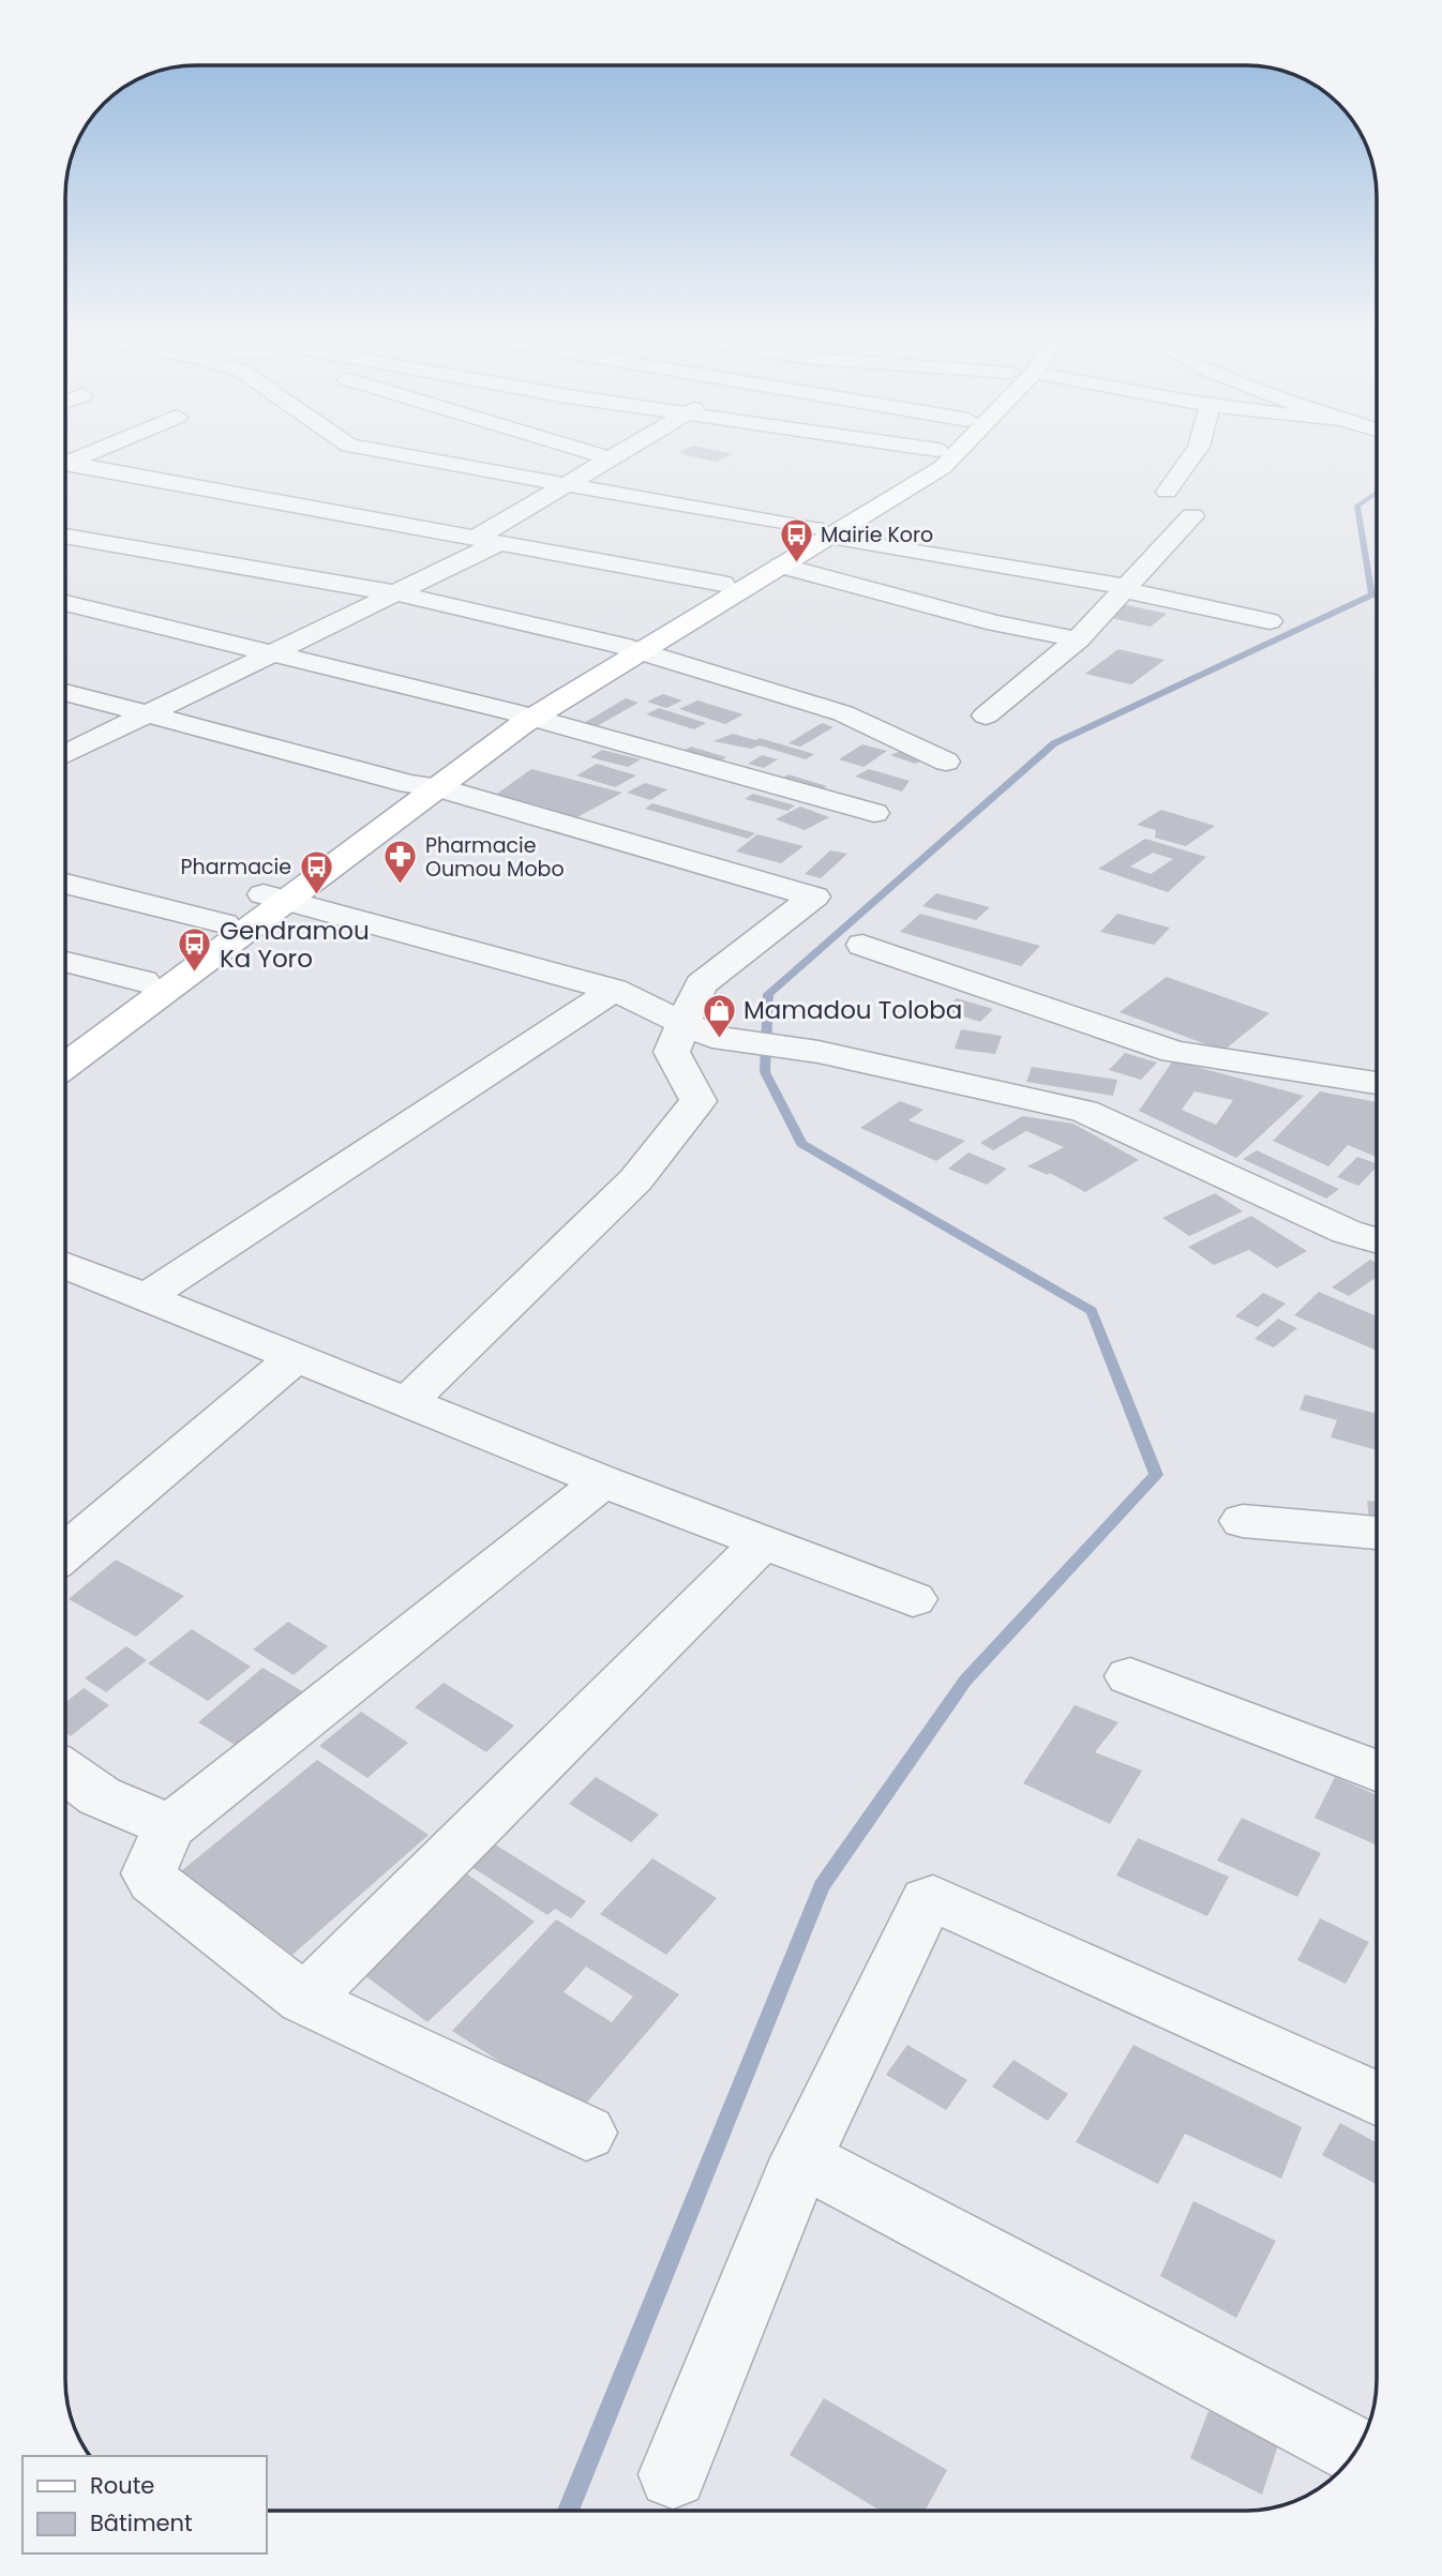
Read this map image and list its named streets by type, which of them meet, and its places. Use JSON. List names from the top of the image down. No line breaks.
{"places":{"bus stop":["Mairie Koro","Pharmacie","Gendramou Ka Yoro"],"pharmacy":["Pharmacie Oumou Mobo"],"shop":["Mamadou Toloba"]},"legend":["Route","Bâtiment"]}
